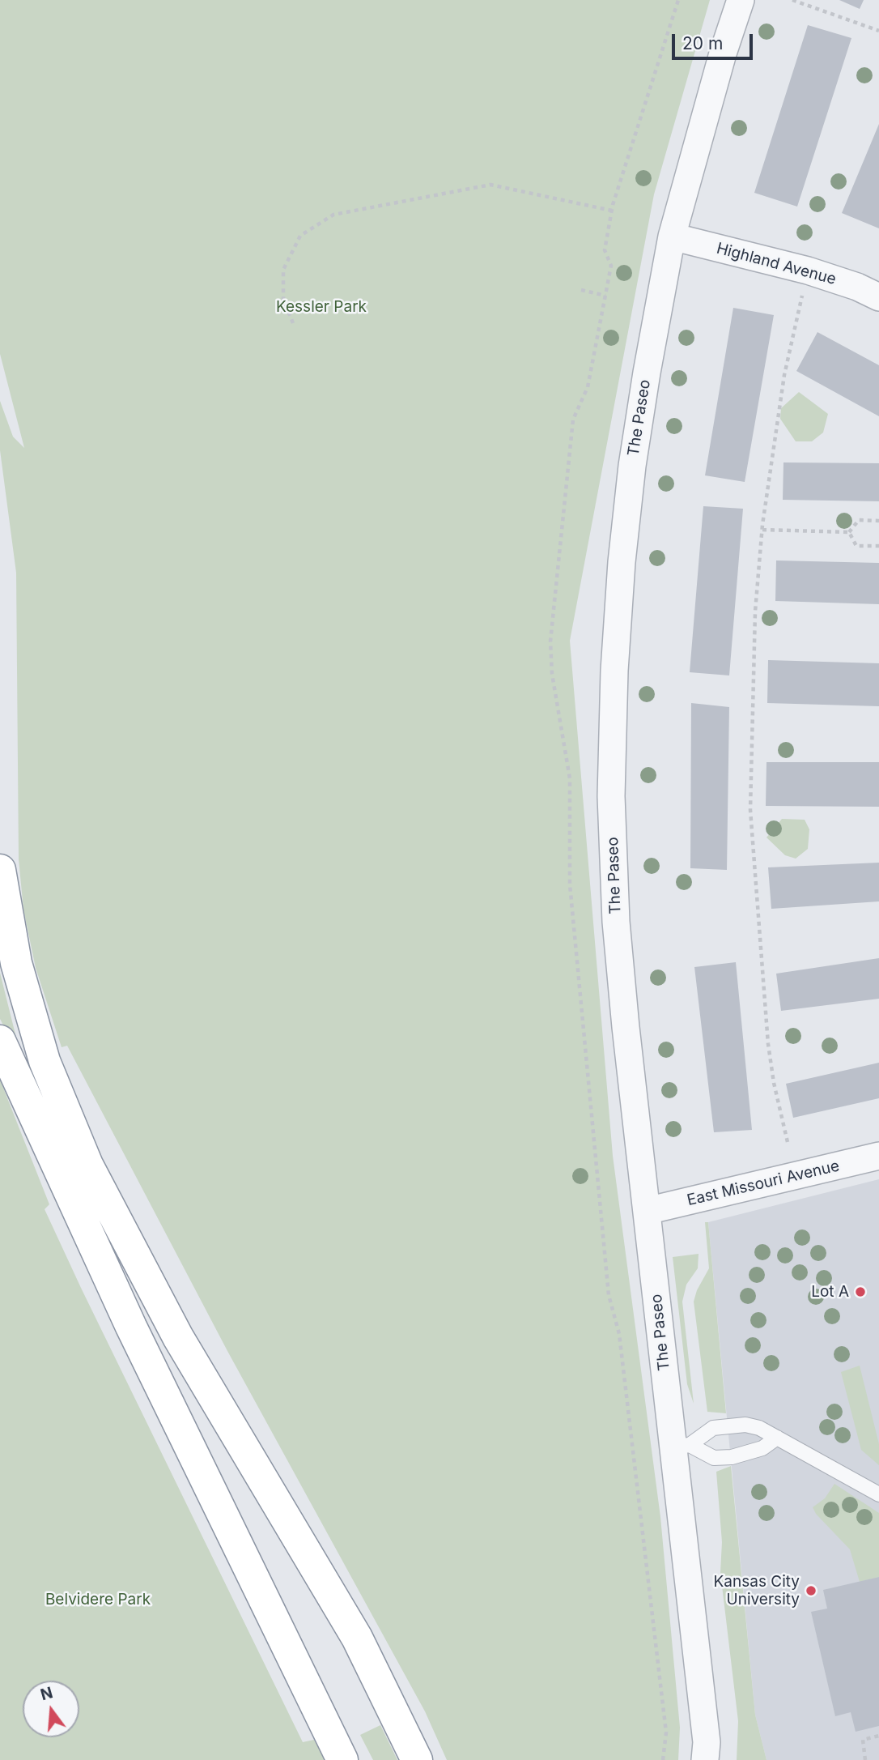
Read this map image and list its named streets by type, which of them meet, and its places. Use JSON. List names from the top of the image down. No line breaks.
{"streets":{"street":["Highland Avenue","The Paseo","East Missouri Avenue"]},"crossings":[["Highland Avenue","The Paseo"],["The Paseo","East Missouri Avenue"]],"parks":["Kessler Park","Belvidere Park"],"places":["Lot A","Kansas City University"],"scale_bar":"20 m","north":"top"}
